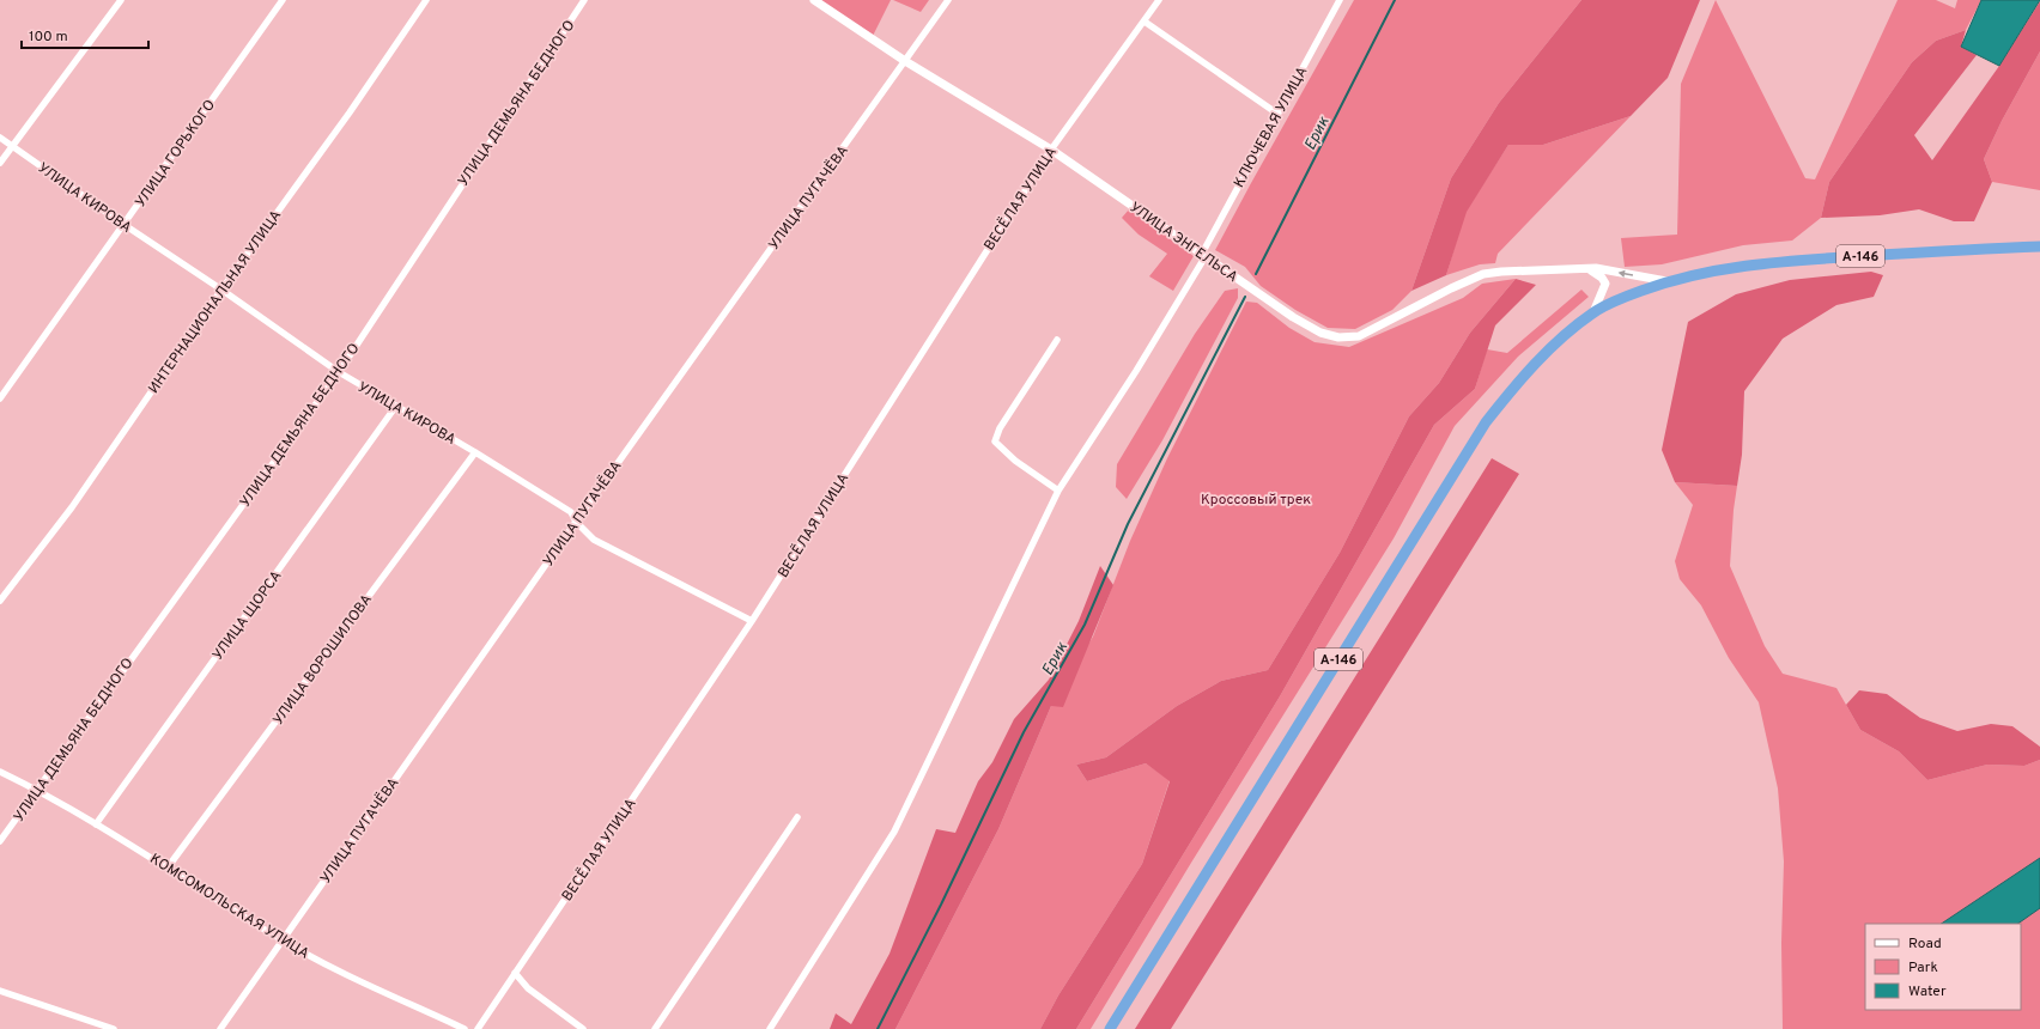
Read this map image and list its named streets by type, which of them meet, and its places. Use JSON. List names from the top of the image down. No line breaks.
{"streets":{"highway":["А-146"],"street":["УЛИЦА ДЕМЬЯНА БЕДНОГО","КЛЮЧЕВАЯ УЛИЦА","УЛИЦА ГОРЬКОГО","УЛИЦА КИРОВА","УЛИЦА ПУГАЧЁВА","ВЕСЁЛАЯ УЛИЦА","УЛИЦА ЭНГЕЛЬСА","ИНТЕРНАЦИОНАЛЬНАЯ УЛИЦА","УЛИЦА ЩОРСА","УЛИЦА ВОРОШИЛОВА","КОМСОМОЛЬСКАЯ УЛИЦА"]},"crossings":[["УЛИЦА ДЕМЬЯНА БЕДНОГО","УЛИЦА КИРОВА"],["УЛИЦА ДЕМЬЯНА БЕДНОГО","КОМСОМОЛЬСКАЯ УЛИЦА"],["КЛЮЧЕВАЯ УЛИЦА","УЛИЦА ЭНГЕЛЬСА"],["УЛИЦА ГОРЬКОГО","УЛИЦА КИРОВА"],["УЛИЦА КИРОВА","УЛИЦА ПУГАЧЁВА"],["УЛИЦА КИРОВА","ВЕСЁЛАЯ УЛИЦА"],["УЛИЦА КИРОВА","ИНТЕРНАЦИОНАЛЬНАЯ УЛИЦА"],["УЛИЦА КИРОВА","УЛИЦА ЩОРСА"],["УЛИЦА КИРОВА","УЛИЦА ВОРОШИЛОВА"],["УЛИЦА ПУГАЧЁВА","УЛИЦА ЭНГЕЛЬСА"],["УЛИЦА ПУГАЧЁВА","КОМСОМОЛЬСКАЯ УЛИЦА"],["ВЕСЁЛАЯ УЛИЦА","УЛИЦА ЭНГЕЛЬСА"],["УЛИЦА ЭНГЕЛЬСА","А-146"],["УЛИЦА ЩОРСА","КОМСОМОЛЬСКАЯ УЛИЦА"],["УЛИЦА ВОРОШИЛОВА","КОМСОМОЛЬСКАЯ УЛИЦА"]],"water":["Ерик"],"parks":["Кроссовый трек"],"legend":["Road","Park","Water"],"scale_bar":"100 m"}
